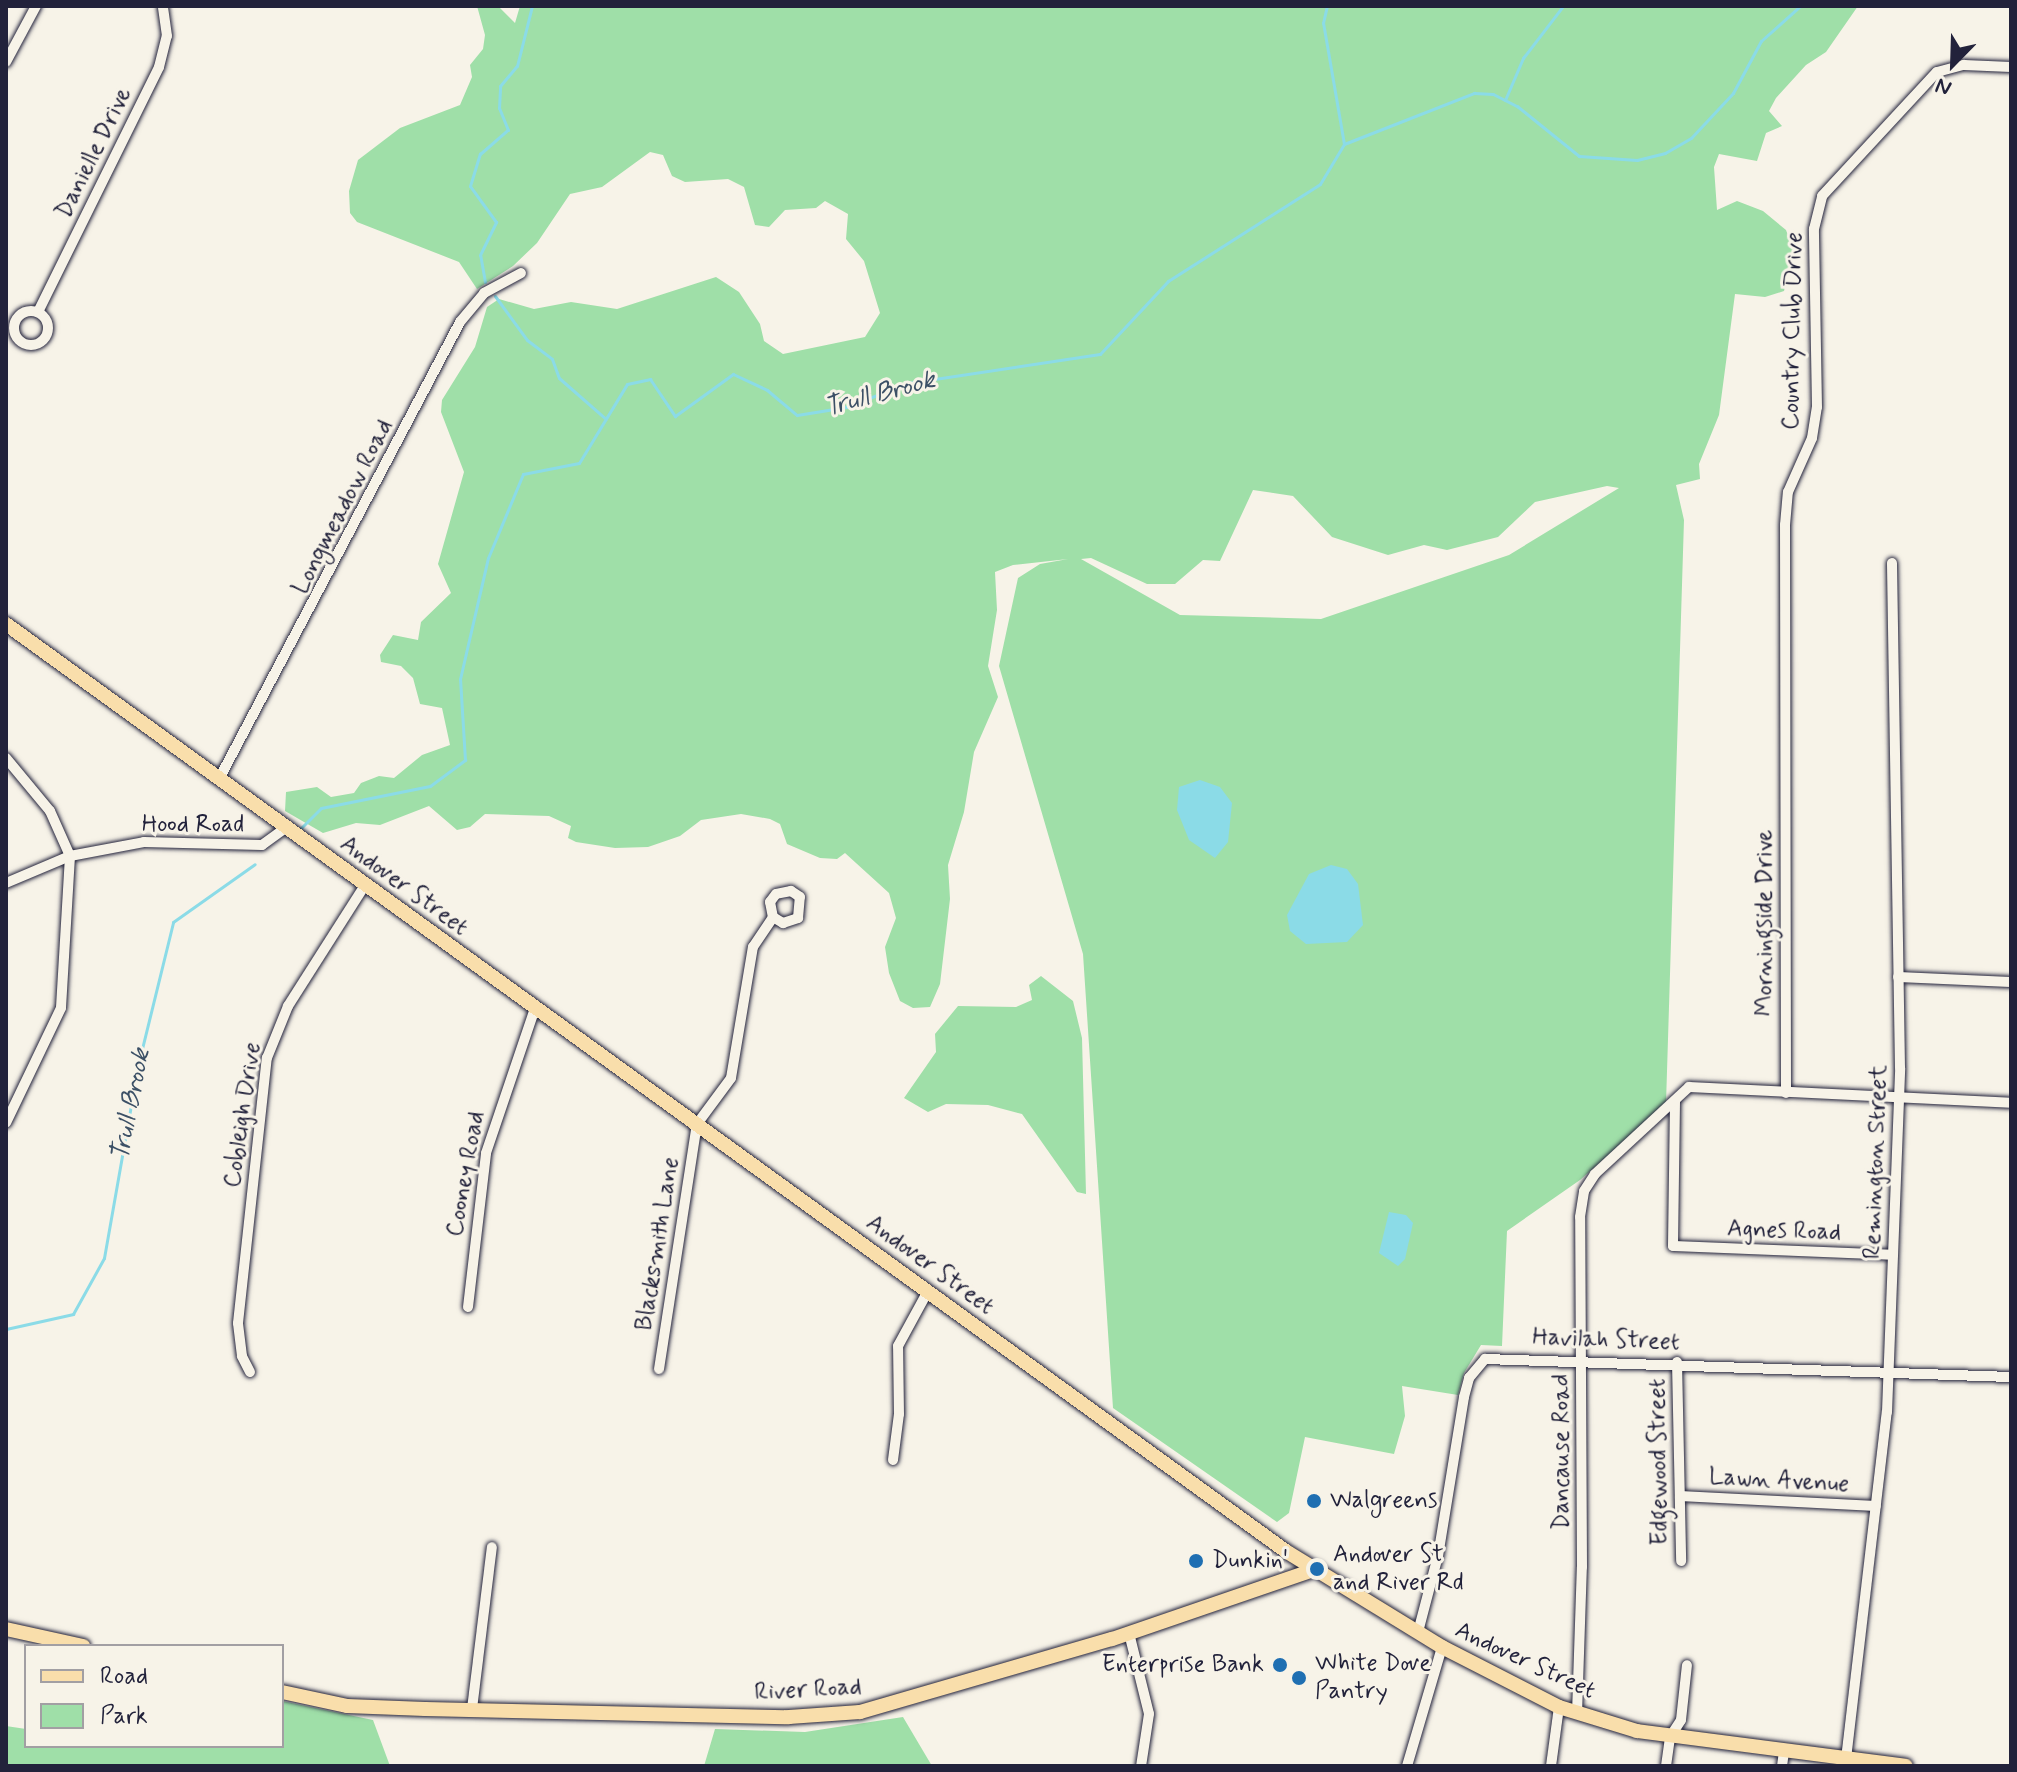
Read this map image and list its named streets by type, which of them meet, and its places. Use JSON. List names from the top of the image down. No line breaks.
{"streets":{"main road":["Andover Street","River Road"],"street":["Danielle Drive","Country Club Drive","Longmeadow Road","Hood Road","Morningside Drive","Cobleigh Drive","Remington Street","Cooney Road","Agnes Road","Blacksmith Lane","Havilah Street","Dancause Road","Edgewood Street","Lawn Avenue"]},"crossings":[["Country Club Drive","Morningside Drive"],["Longmeadow Road","Andover Street"],["Hood Road","Andover Street"],["Andover Street","Cobleigh Drive"],["Andover Street","Remington Street"],["Andover Street","Cooney Road"],["Andover Street","Blacksmith Lane"],["Andover Street","Havilah Street"],["Andover Street","Dancause Road"],["Andover Street","River Road"],["Remington Street","Agnes Road"],["Remington Street","Havilah Street"],["Remington Street","Lawn Avenue"],["Agnes Road","Dancause Road"],["Havilah Street","Dancause Road"],["Havilah Street","Edgewood Street"],["Edgewood Street","Lawn Avenue"]],"water":["Trull Brook"],"places":["Walgreens","Dunkin'","Andover St and River Rd","Enterprise Bank","White Dove Pantry"],"legend":["Road","Park"],"north":"bottom left"}
